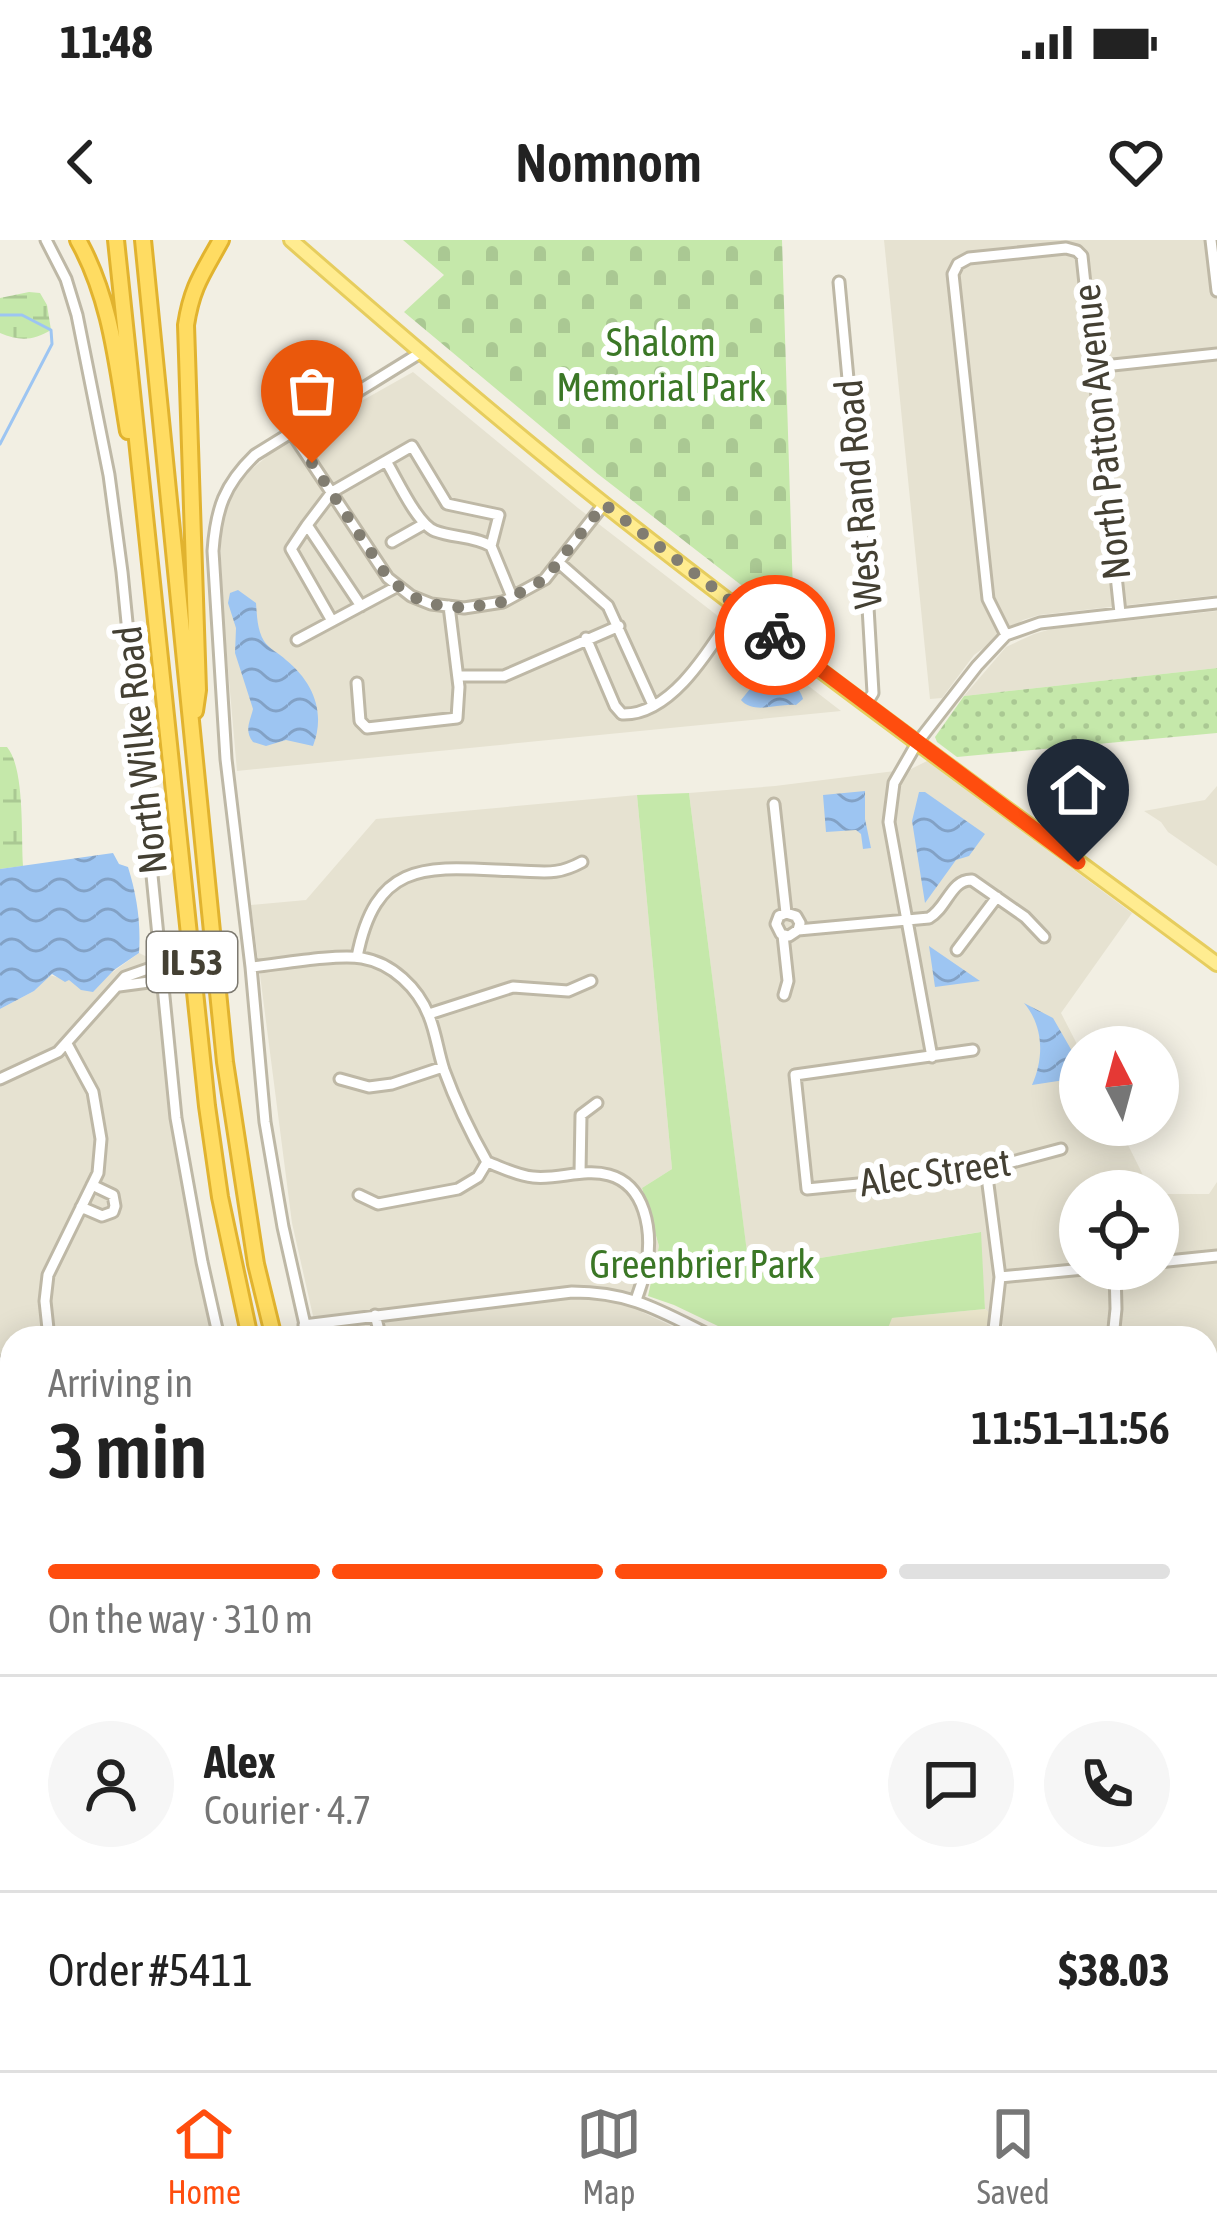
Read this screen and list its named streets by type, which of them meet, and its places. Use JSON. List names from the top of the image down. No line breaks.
{"streets":{"highway":["IL 53"],"street":["North Patton Avenue","West Rand Road","North Wilke Road","Alec Street"]},"parks":["Shalom Memorial Park","Greenbrier Park"],"north":"top","page":{"status":"11:48","header":"Nomnom","heading":["3 min","Arriving in","11:51–11:56"],"panel":["Alex","Courier · 4.7","Order #5411","$38.03"],"bar":"On the way · 310 m","tabs":["Home","Map","Saved"]}}
